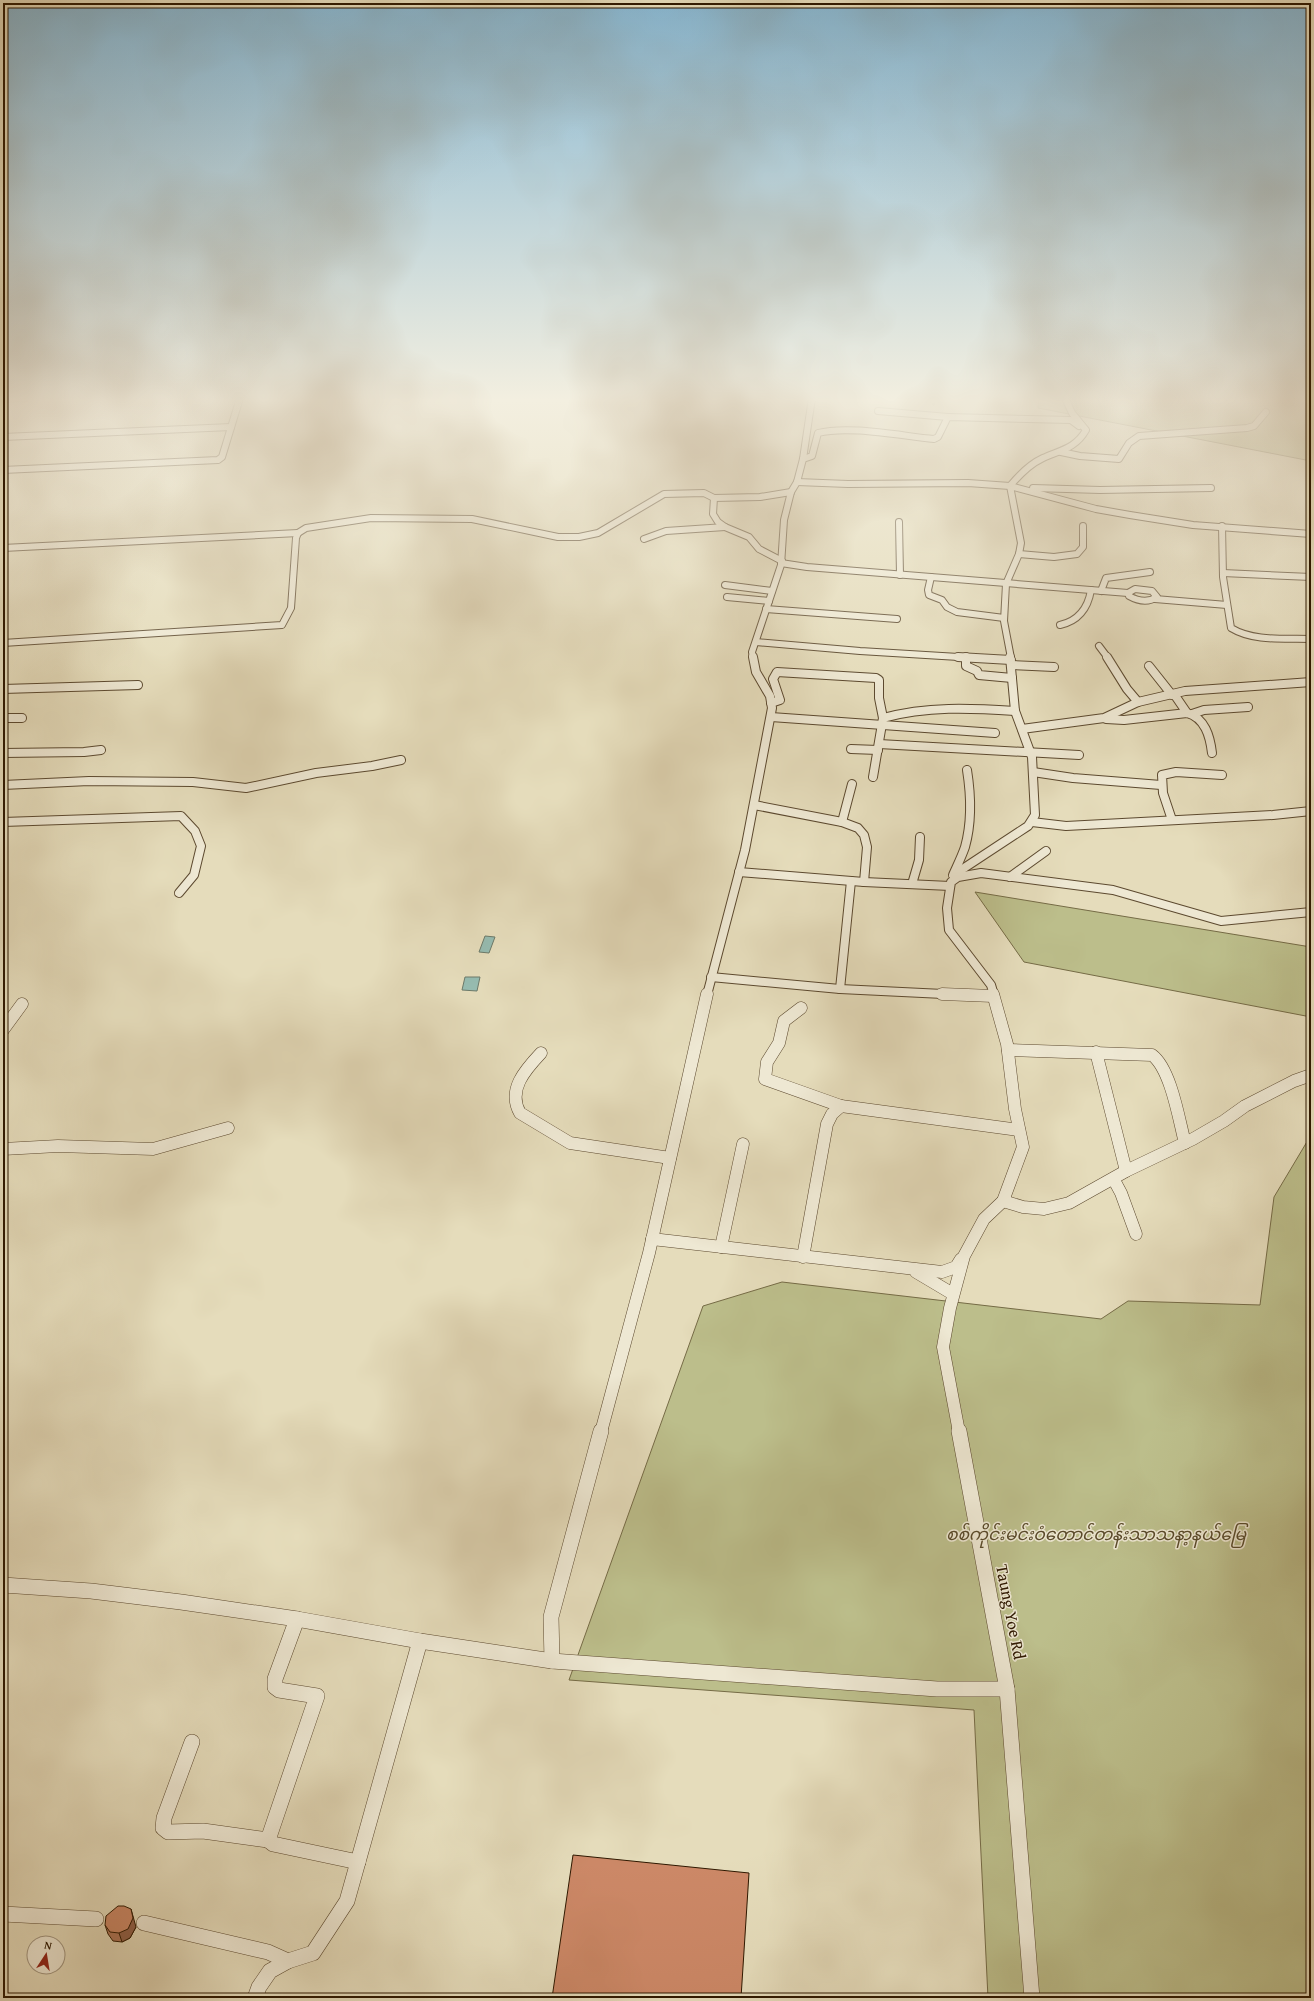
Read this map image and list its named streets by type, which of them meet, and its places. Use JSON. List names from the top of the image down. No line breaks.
{"streets":{"street":["Taung Yoe Rd"]},"parks":["စစ်ကိုင်းမင်းဝံတောင်တန်းသာသနာ့နယ်မြေ"],"north":"top"}
